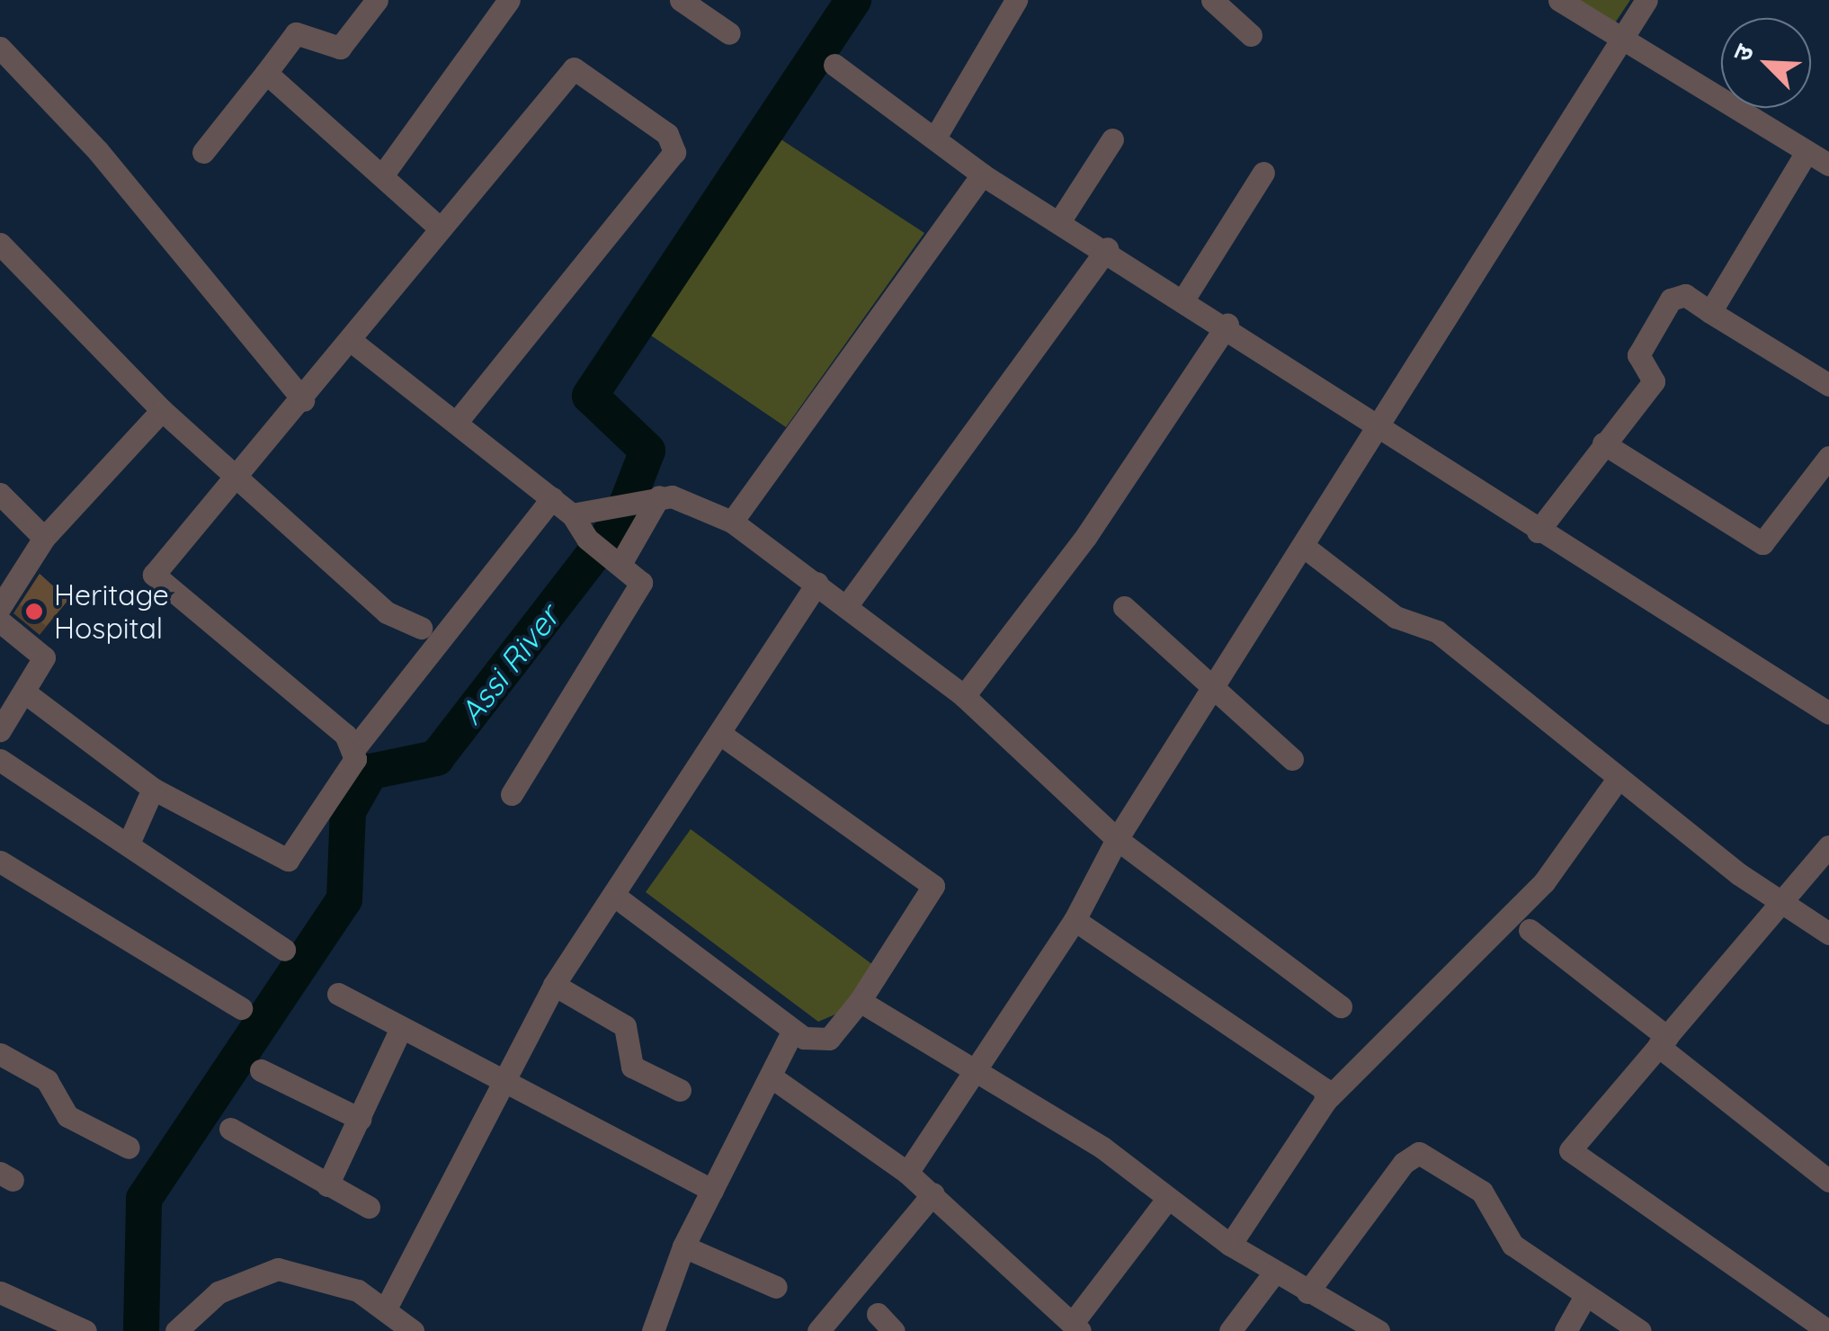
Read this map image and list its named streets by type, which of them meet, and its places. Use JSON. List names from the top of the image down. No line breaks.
{"water":["Assi River"],"places":["Heritage Hospital"],"north":"top left"}
